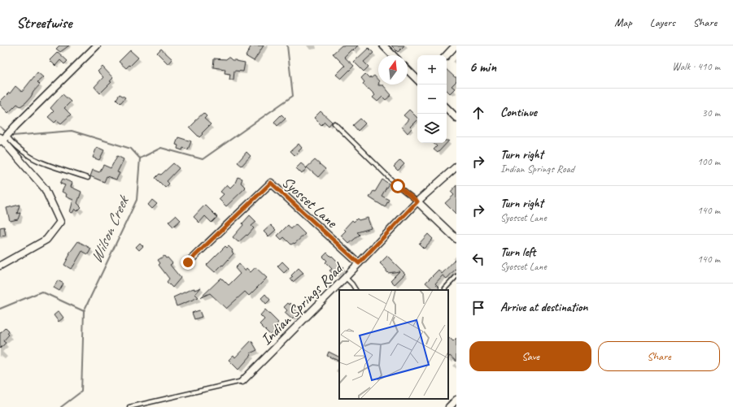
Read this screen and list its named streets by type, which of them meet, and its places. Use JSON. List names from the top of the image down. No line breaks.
{"streets":{"street":["Syosset Lane","Indian Springs Road"]},"crossings":[["Syosset Lane","Indian Springs Road"]],"water":["Wilson Creek"],"north":"top","page":{"header":"Streetwise","nav":["Map","Layers","Share"],"heading":["6 min","Walk · 410 m"],"map_buttons":["+","−"],"list":[["Continue","30 m"],["Turn right","Indian Springs Road","100 m"],["Turn right","Syosset Lane","140 m"],["Turn left","Syosset Lane","140 m"],"Arrive at destination"],"buttons":["Save","Share"]}}
